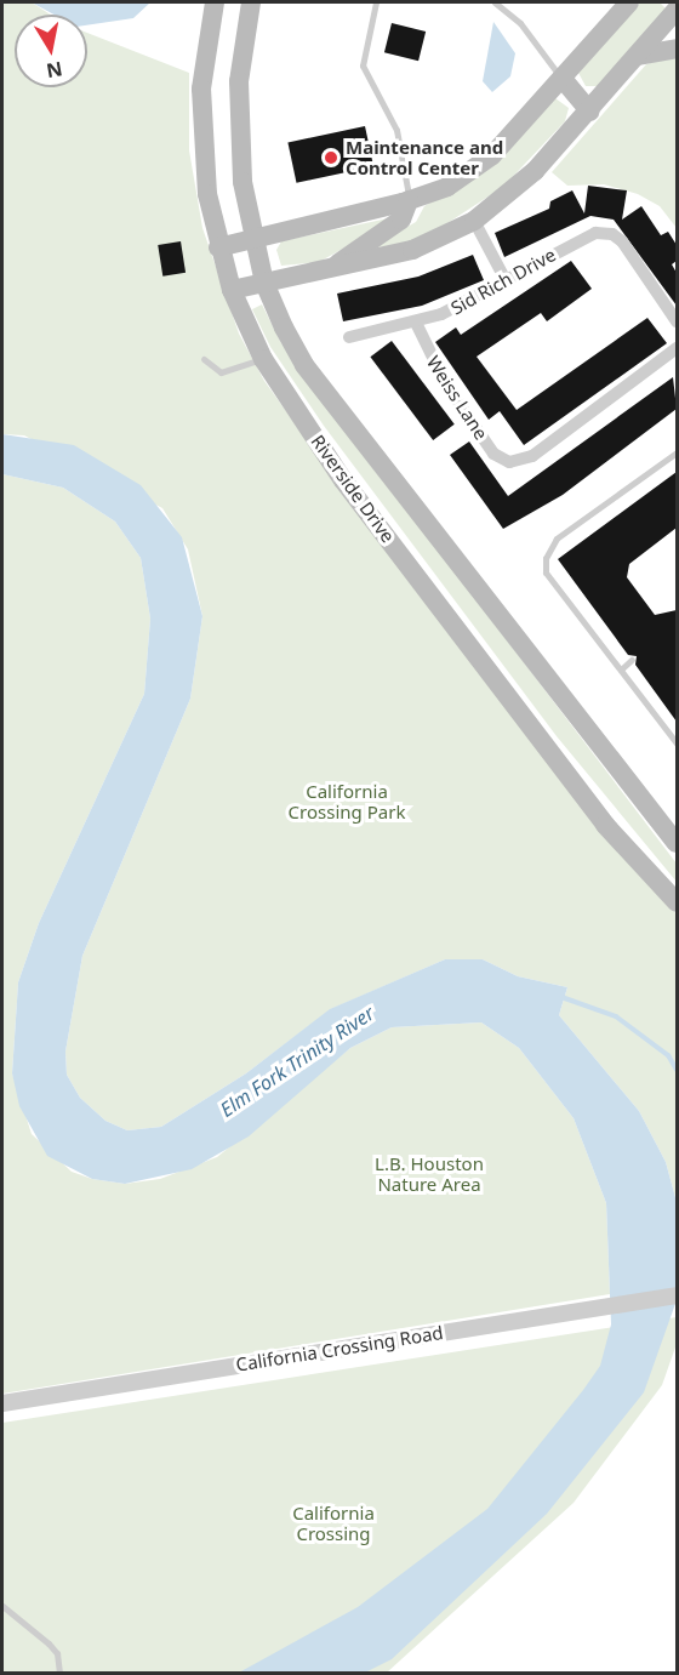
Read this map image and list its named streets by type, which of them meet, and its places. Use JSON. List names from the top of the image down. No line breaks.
{"streets":{"main road":["Riverside Drive"],"street":["Sid Rich Drive","Weiss Lane","California Crossing Road"]},"crossings":[["Sid Rich Drive","Weiss Lane"]],"water":["Elm Fork Trinity River"],"parks":["California Crossing Park","L.B. Houston Nature Area","California Crossing"],"places":["Maintenance and Control Center"],"north":"bottom"}
